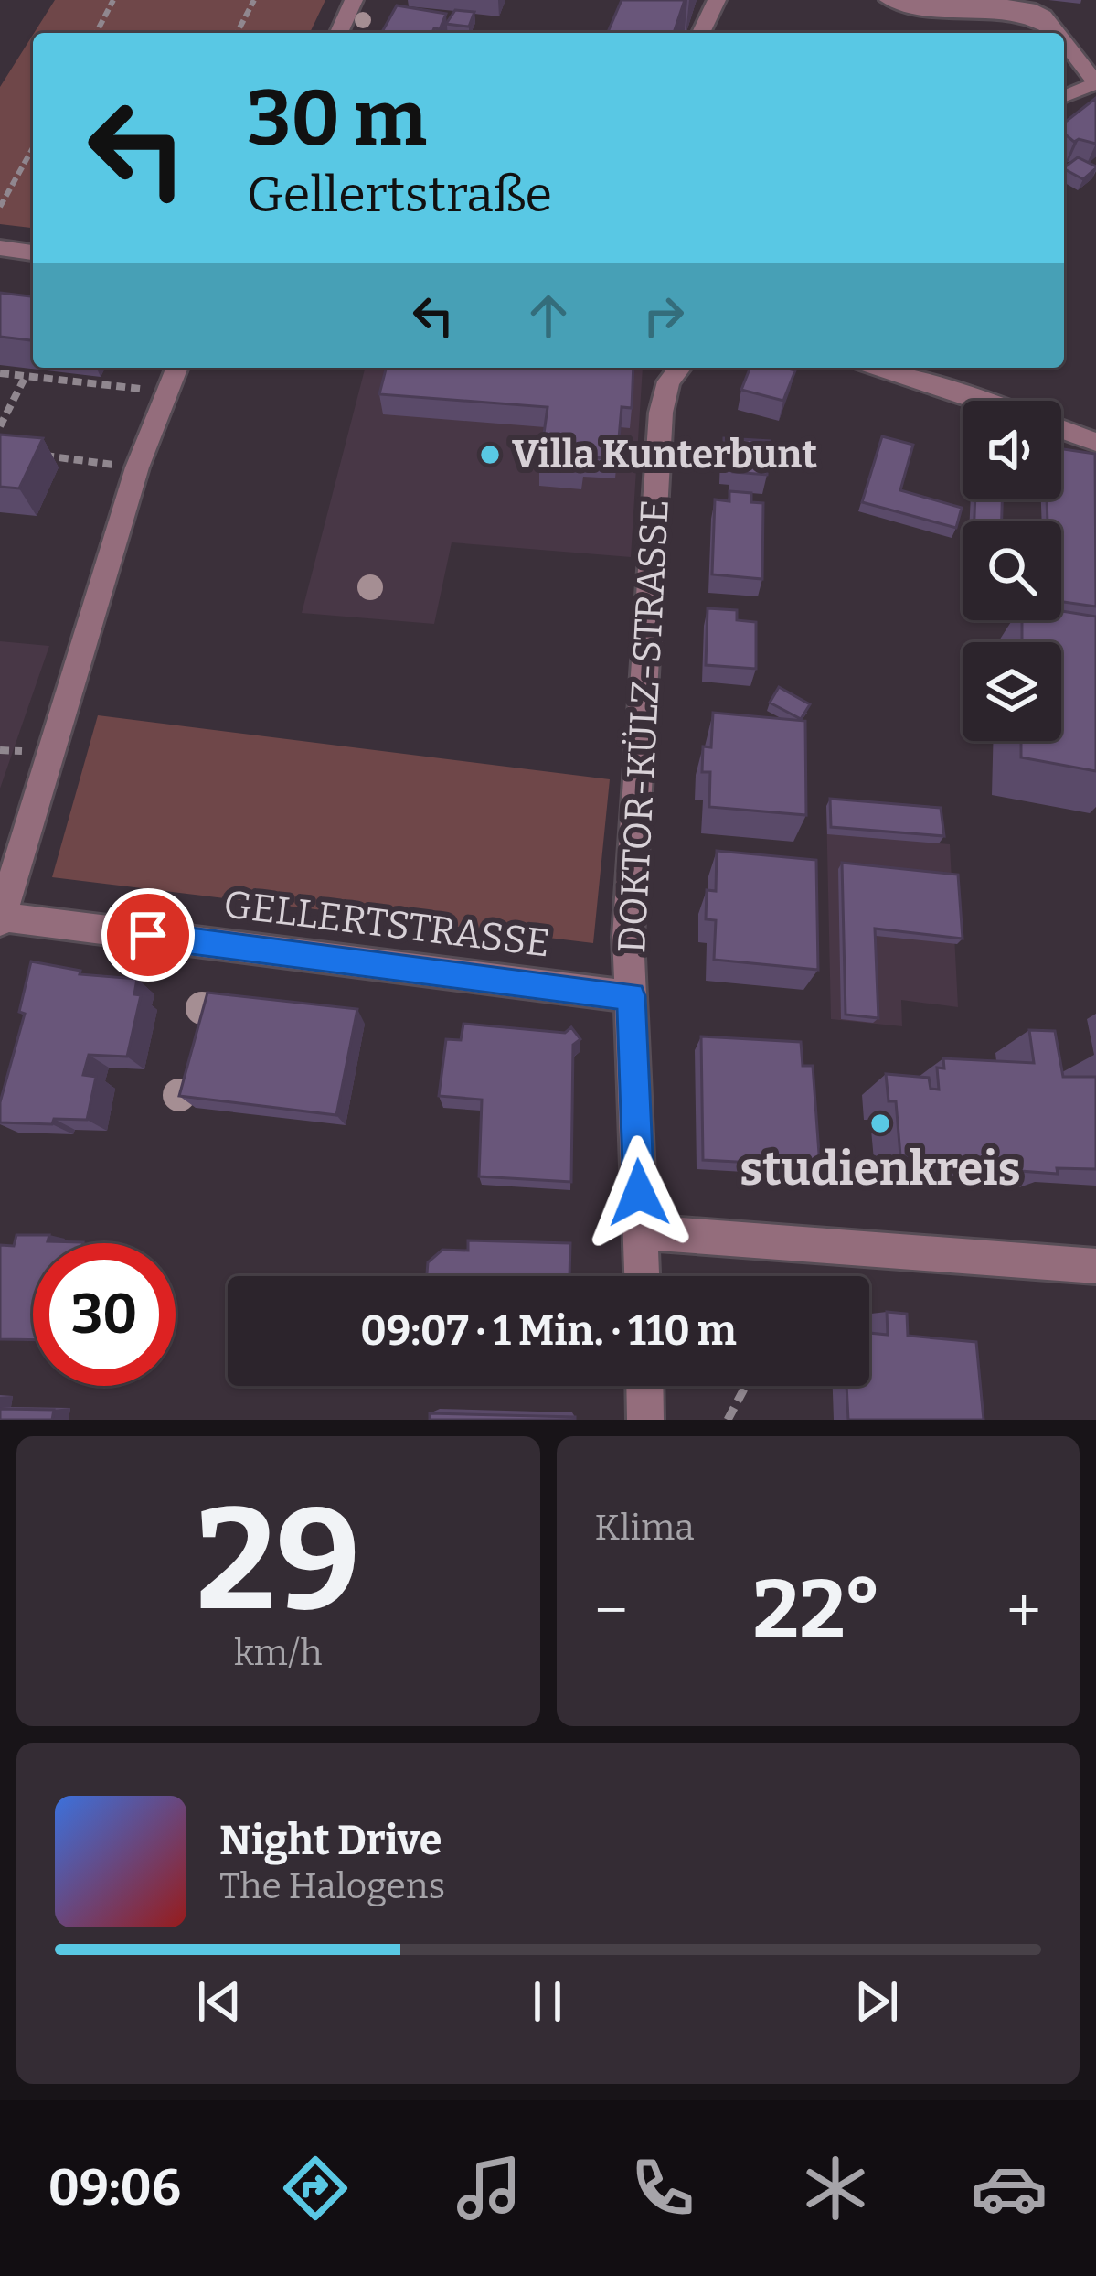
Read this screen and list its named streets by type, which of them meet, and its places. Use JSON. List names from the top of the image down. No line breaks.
{"streets":{"street":["DOKTOR-KÜLZ-STRASSE","GELLERTSTRASSE"]},"crossings":[["DOKTOR-KÜLZ-STRASSE","GELLERTSTRASSE"]],"places":["Villa Kunterbunt","studienkreis"],"page":{"turn":["30 m","Gellertstraße"],"limit":"30","trip":"09:07 · 1 Min. · 110 m","tile":[["29","km/h"],"Klima"],"heat":["−","22°","+"],"song":["Night Drive","The Halogens"],"tabs":"09:06"}}
